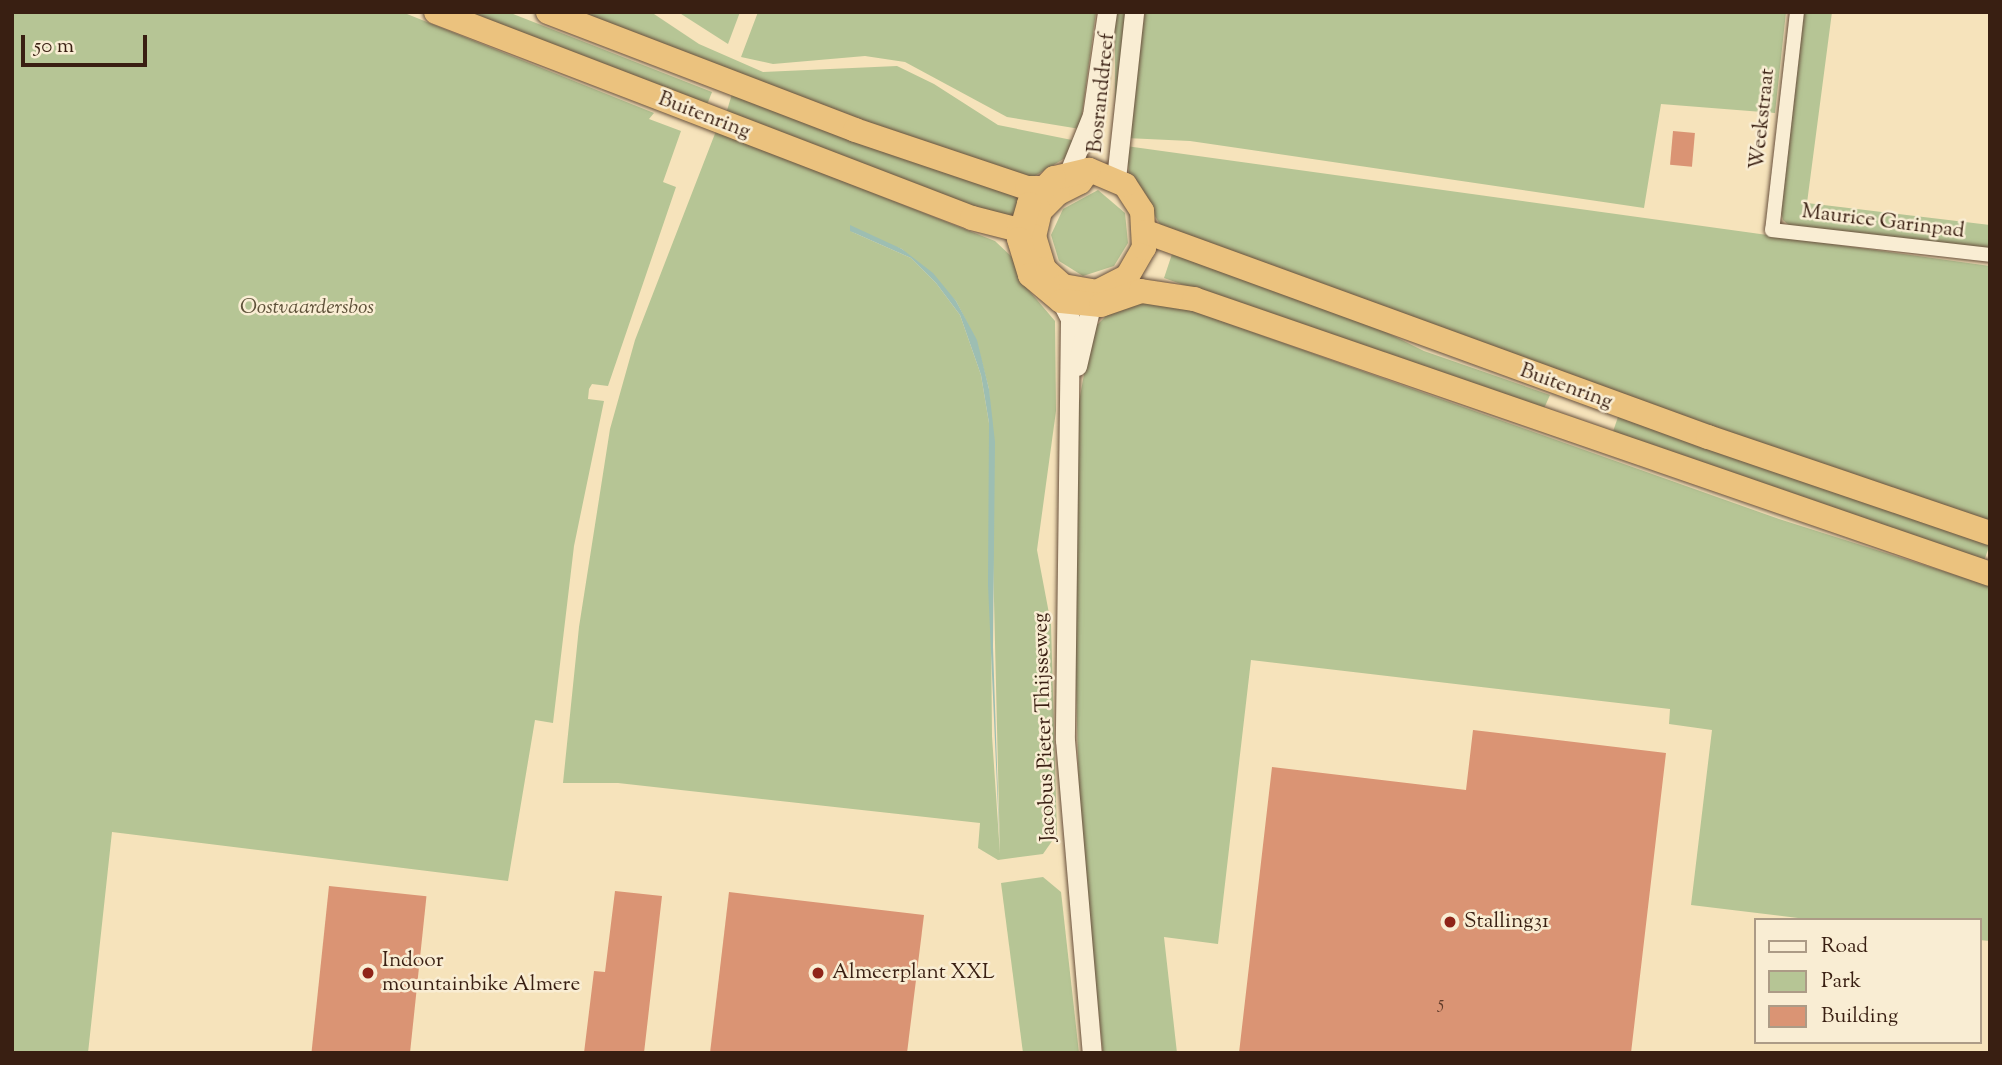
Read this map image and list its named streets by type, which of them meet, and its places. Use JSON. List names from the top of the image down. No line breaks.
{"streets":{"highway":["Buitenring"],"street":["Bosranddreef","Weekstraat","Maurice Garinpad","Jacobus Pieter Thijsseweg"]},"crossings":[["Bosranddreef","Buitenring"],["Bosranddreef","Jacobus Pieter Thijsseweg"],["Buitenring","Jacobus Pieter Thijsseweg"],["Weekstraat","Maurice Garinpad"]],"parks":["Oostvaardersbos"],"places":["Stalling31","Indoor mountainbike Almere","Almeerplant XXL"],"house_numbers":["5"],"legend":["Road","Park","Building"],"scale_bar":"50 m"}
